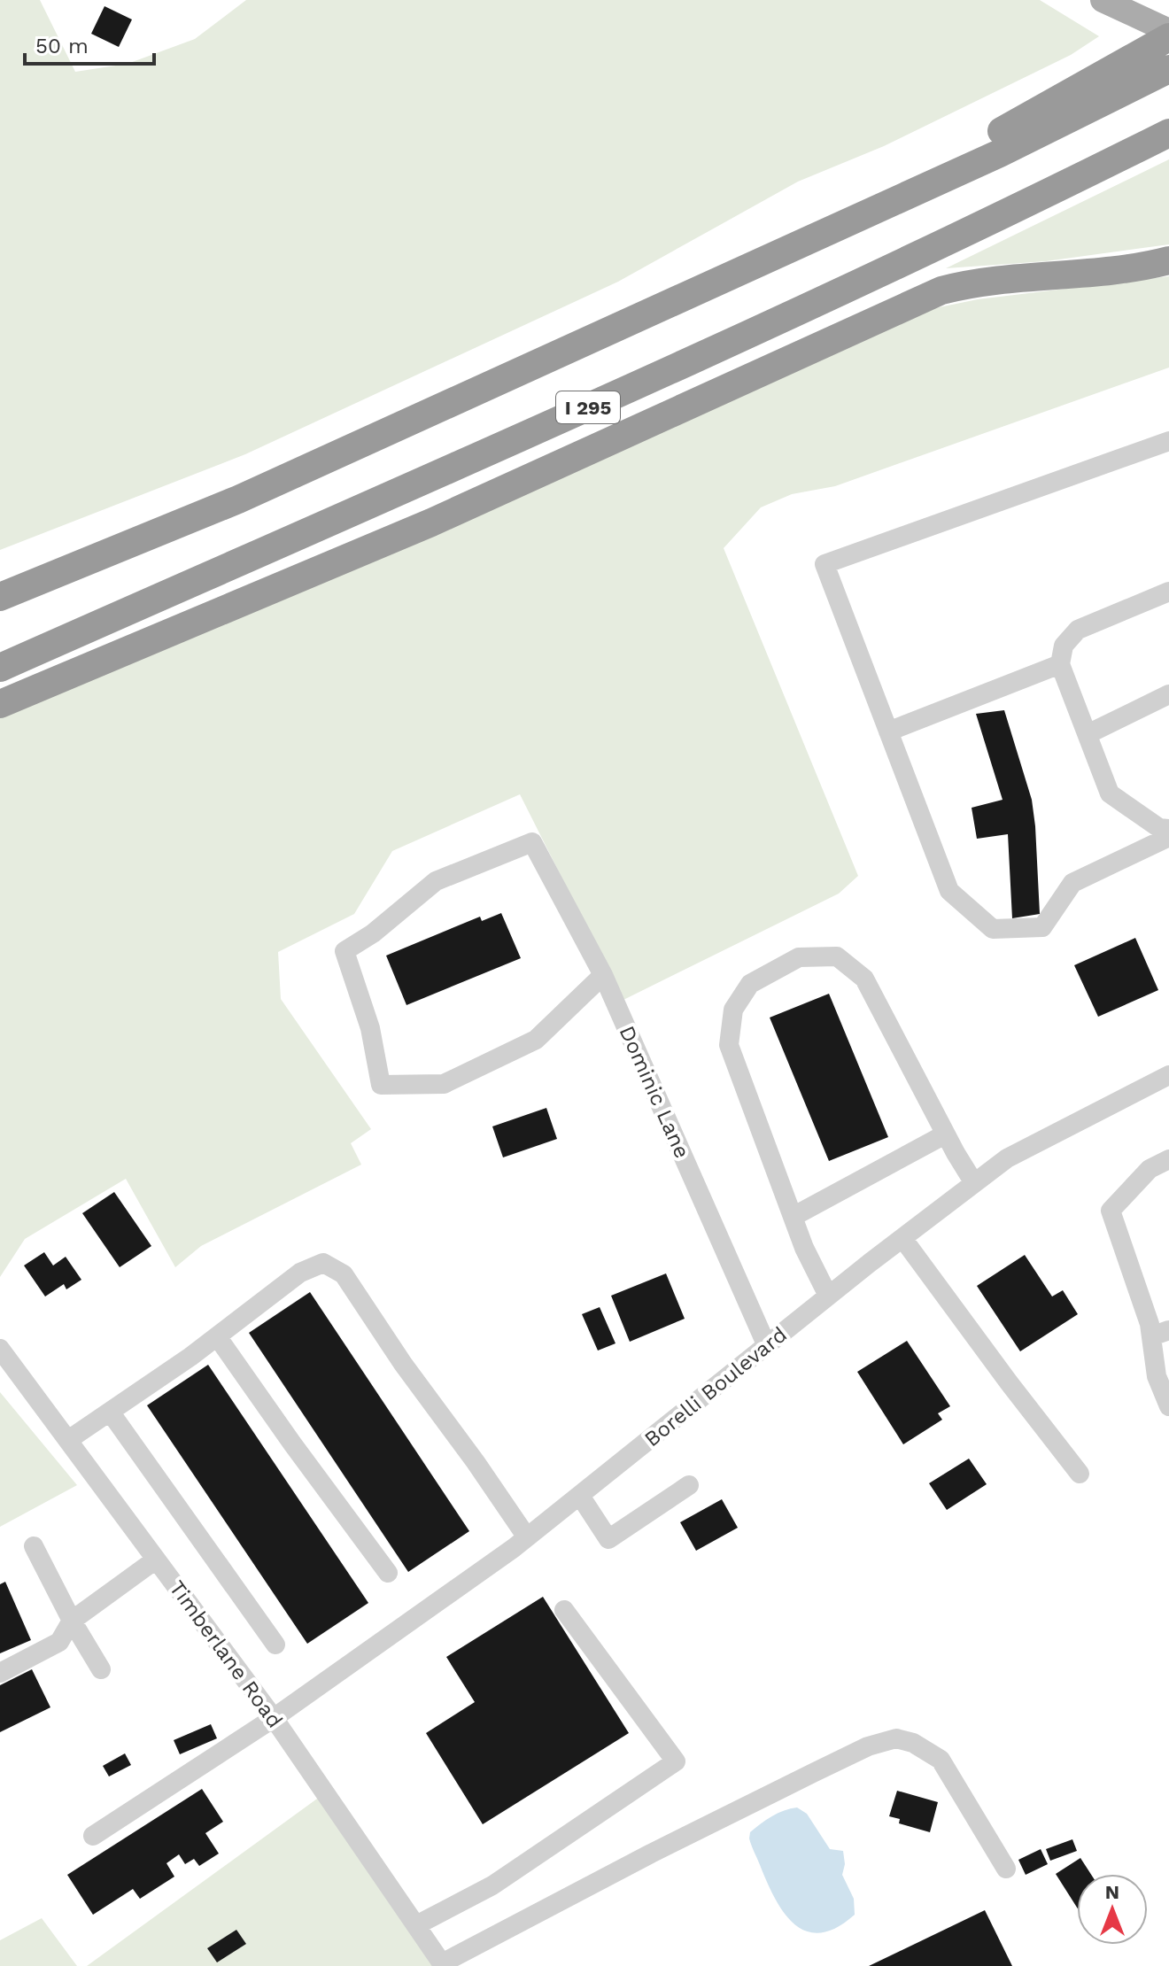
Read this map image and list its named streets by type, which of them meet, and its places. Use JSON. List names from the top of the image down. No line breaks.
{"streets":{"highway":["I 295"],"street":["Dominic Lane","Borelli Boulevard","Timberlane Road"]},"crossings":[["Dominic Lane","Borelli Boulevard"],["Borelli Boulevard","Timberlane Road"]],"scale_bar":"50 m","north":"top"}
